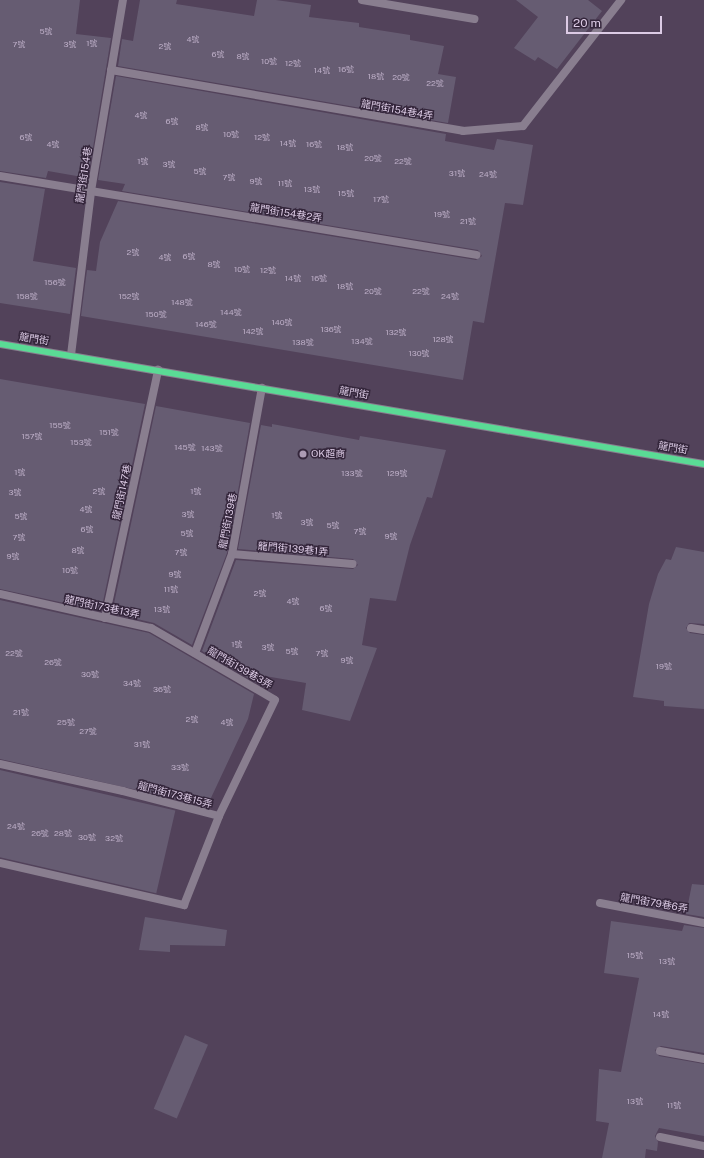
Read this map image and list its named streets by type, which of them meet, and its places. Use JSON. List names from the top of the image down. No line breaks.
{"streets":{"street":["龍門街154巷4弄","龍門街154巷","龍門街154巷2弄","龍門街","龍門街147巷","龍門街139巷","龍門街139巷1弄","龍門街173巷13弄","龍門街139巷3弄","龍門街173巷15弄","龍門街79巷6弄"]},"crossings":[["龍門街154巷4弄","龍門街154巷"],["龍門街154巷","龍門街154巷2弄"],["龍門街154巷","龍門街"],["龍門街","龍門街147巷"],["龍門街","龍門街139巷"],["龍門街147巷","龍門街173巷13弄"],["龍門街139巷","龍門街139巷1弄"],["龍門街139巷","龍門街173巷13弄"],["龍門街139巷","龍門街139巷3弄"],["龍門街173巷13弄","龍門街139巷3弄"],["龍門街139巷3弄","龍門街173巷15弄"]],"places":["OK超商"],"house_numbers":["5號","4號","1號","7號","3號","2號","6號","8號","10號","12號","16號","14號","18號","20號","22號","4號","6號","8號","10號","6號","12號","14號","4號","16號","18號","20號","1號","22號","3號","5號","31號","24號","7號","9號","11號","13號","15號","17號","19號","21號","2號","6號","4號","8號","10號","12號","14號","16號","156號","18號","20號","22號","158號","152號","24號","148號","144號","150號","140號","146號","136號","142號","132號","128號","134號","138號","130號","155號","151號","157號","153號","145號","143號","1號","133號","129號","2號","1號","3號","4號","3號","1號","5號","3號","5號","6號","7號","5號","9號","7號","8號","7號","9號","10號","9號","11號","2號","4號","6號","13號","1號","3號","5號","22號","7號","9號","26號","19號","30號","34號","36號","21號","2號","25號","4號","27號","31號","33號","24號","26號","28號","30號","32號","15號","13號","14號","13號","11號"],"scale_bar":"20 m"}
